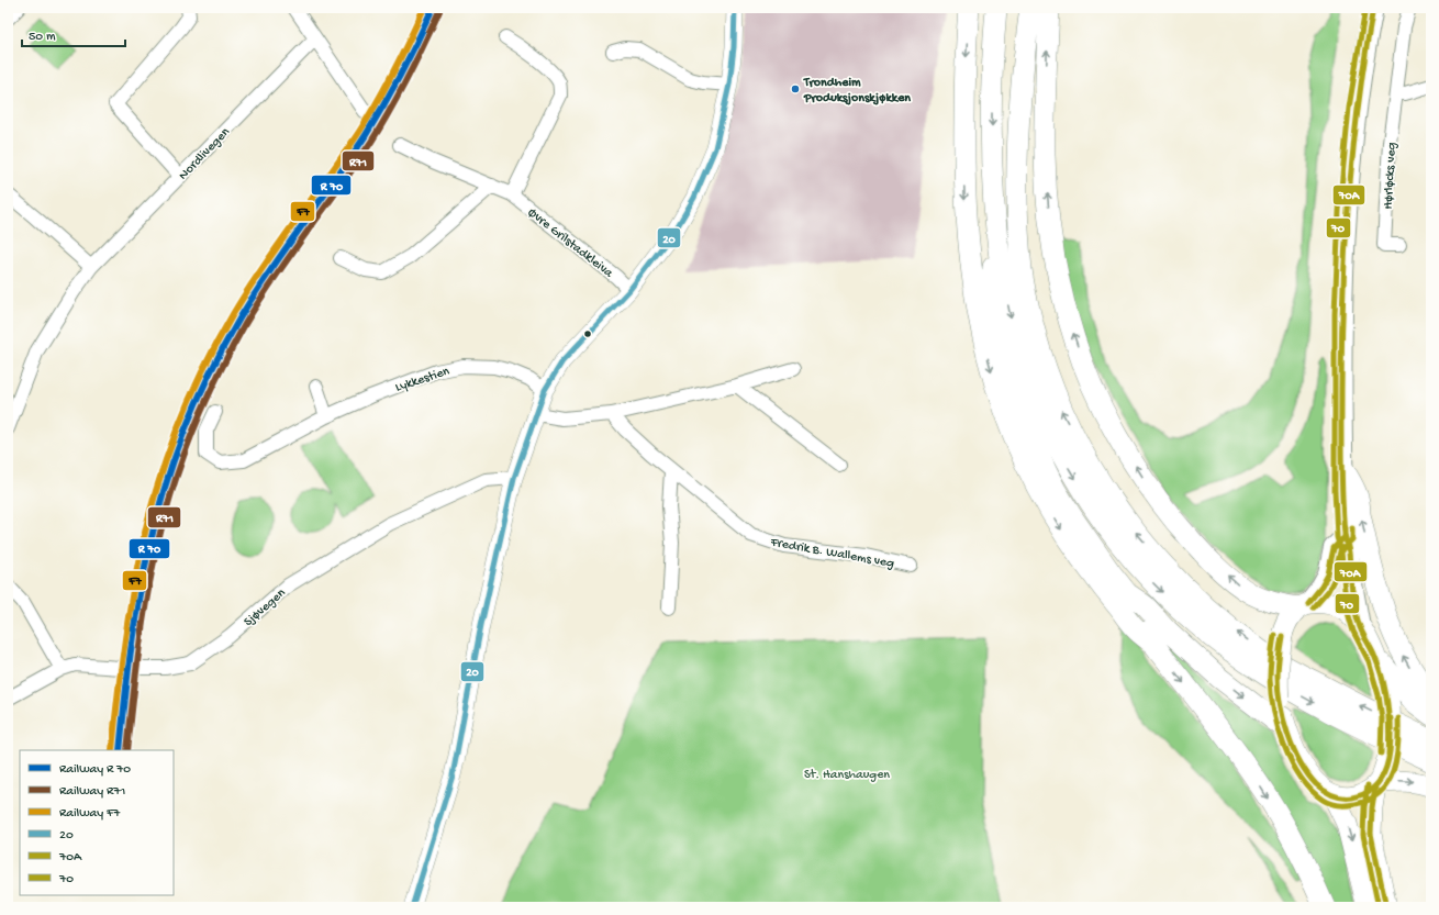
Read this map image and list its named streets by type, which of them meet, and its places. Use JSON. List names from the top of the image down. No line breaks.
{"streets":{"street":["Nordlivegen","Hørløcks veg","Øvre Grilstadkleiva","Lykkestien","Fredrik B. Wallems veg","Sjøvegen"]},"parks":["St. Hanshaugen"],"places":["Trondheim Produksjonskjøkken"],"lines":["rail line F7","transit line 20","transit line 70A","transit line 70","rail line R71"],"legend":["Railway R 70","Railway R71","Railway F7","20","70A","70"],"scale_bar":"50 m"}
